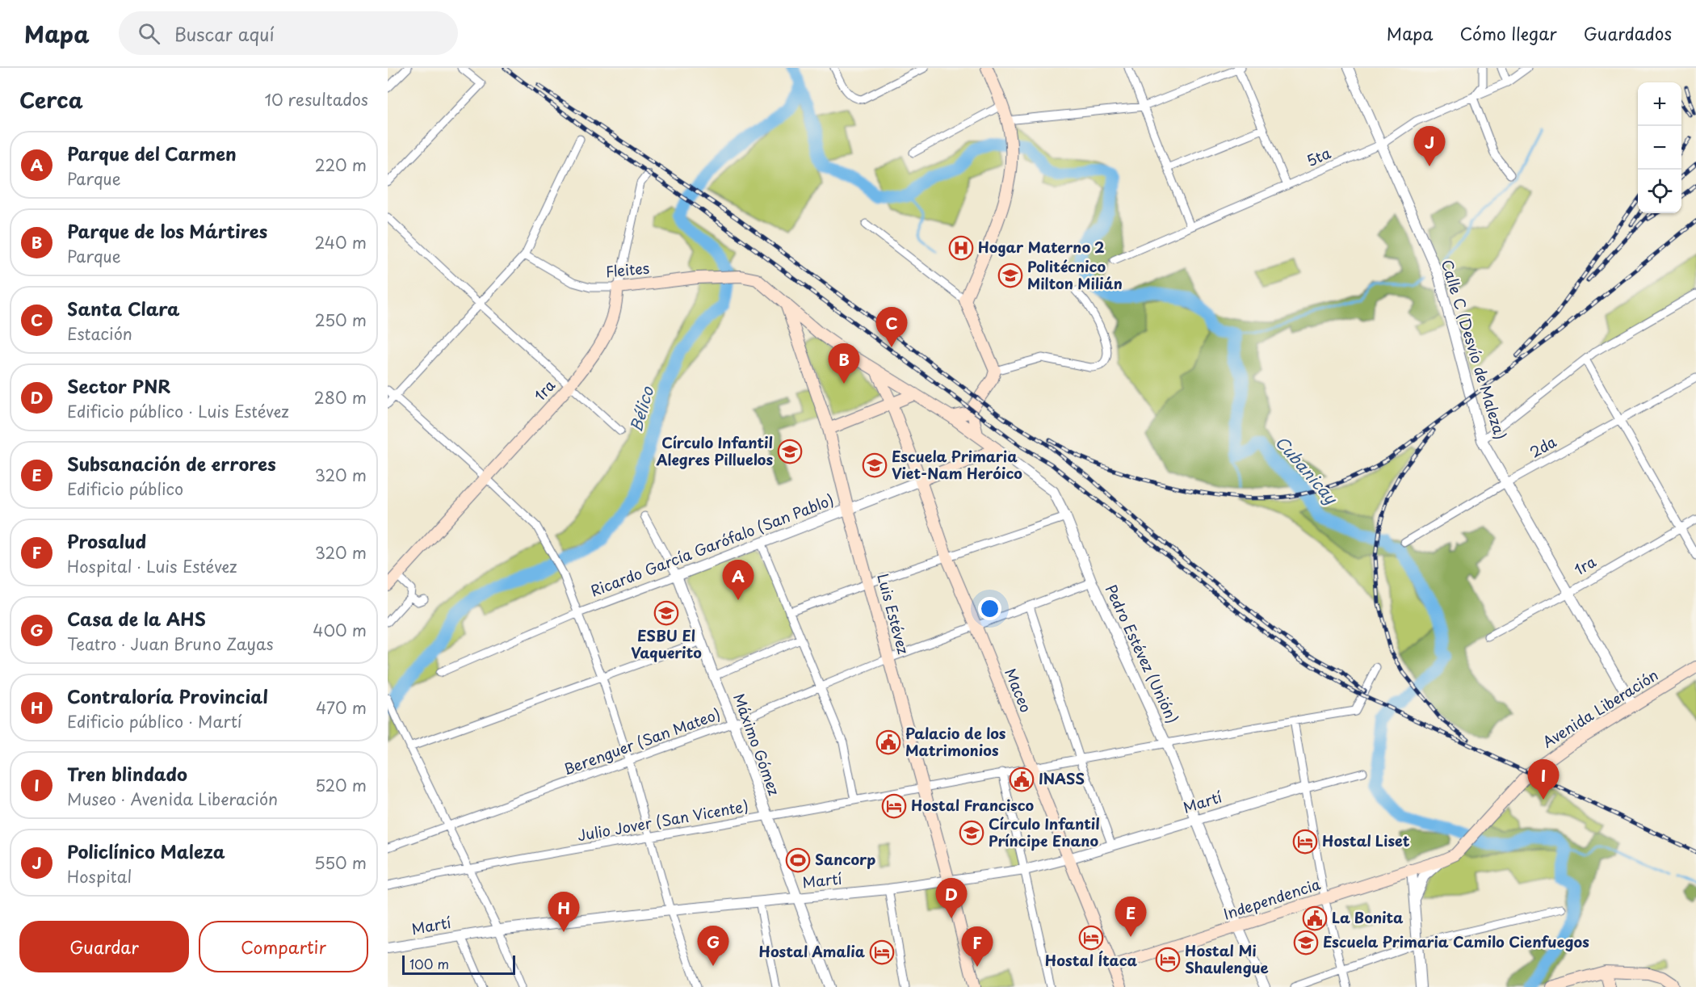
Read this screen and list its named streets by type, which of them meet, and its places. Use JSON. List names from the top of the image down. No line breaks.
{"streets":{"main road":["Fleites","1ra","Ricardo García Garófalo (San Pablo)","Luis Estévez","Pedro Estévez (Unión)","Maceo","Avenida Liberación","Independencia"],"street":["5ta","Calle C (Desvío de Maleza)","2da","Berenguer (San Mateo)","Máximo Gómez","Martí","Julio Jover (San Vicente)"]},"crossings":[["5ta","Calle C (Desvío de Maleza)"],["Fleites","1ra"],["Fleites","Luis Estévez"],["Fleites","Pedro Estévez (Unión)"],["Calle C (Desvío de Maleza)","1ra"],["Calle C (Desvío de Maleza)","2da"],["Calle C (Desvío de Maleza)","Avenida Liberación"],["Ricardo García Garófalo (San Pablo)","Luis Estévez"],["Ricardo García Garófalo (San Pablo)","Pedro Estévez (Unión)"],["Ricardo García Garófalo (San Pablo)","Maceo"],["Ricardo García Garófalo (San Pablo)","Máximo Gómez"],["Luis Estévez","Pedro Estévez (Unión)"],["Luis Estévez","Berenguer (San Mateo)"],["Luis Estévez","Martí"],["Luis Estévez","Julio Jover (San Vicente)"],["Pedro Estévez (Unión)","Maceo"],["Pedro Estévez (Unión)","Berenguer (San Mateo)"],["Pedro Estévez (Unión)","Martí"],["Pedro Estévez (Unión)","Julio Jover (San Vicente)"],["Pedro Estévez (Unión)","Independencia"],["Maceo","Berenguer (San Mateo)"],["Maceo","Martí"],["Maceo","Julio Jover (San Vicente)"],["Maceo","Independencia"],["Avenida Liberación","Independencia"],["Berenguer (San Mateo)","Máximo Gómez"],["Máximo Gómez","Martí"],["Máximo Gómez","Julio Jover (San Vicente)"]],"water":["Bélico","Cubanicay"],"places":{"hospital":["Hogar Materno 2"],"school or university":["Politécnico Milton Milián","Círculo Infantil Alegres Pilluelos","Escuela Primaria Viet-Nam Heróico","ESBU El Vaquerito","Círculo Infantil Príncipe Enano","Escuela Primaria Camilo Cienfuegos"],"public building":["Palacio de los Matrimonios","INASS","La Bonita"],"hotel":["Hostal Francisco","Hostal Liset","Hostal Ítaca","Hostal Amalia","Hostal Mi Shaulengue"],"sports":["Sancorp"]},"scale_bar":"100 m","page":{"header":"Mapa","search":"Buscar aquí","nav":["Mapa","Cómo llegar","Guardados"],"heading":["Cerca","10 resultados"],"map_buttons":["+","−"],"pins":["J","C","B","A","I","D","H","E","G","F"],"list":[{"mark":"A","name":"Parque del Carmen","note":"Parque","value":"220 m"},{"mark":"B","name":"Parque de los Mártires","note":"Parque","value":"240 m"},{"mark":"C","name":"Santa Clara","note":"Estación","value":"250 m"},{"mark":"D","name":"Sector PNR","note":"Edificio público · Luis Estévez","value":"280 m"},{"mark":"E","name":"Subsanación de errores","note":"Edificio público","value":"320 m"},{"mark":"F","name":"Prosalud","note":"Hospital · Luis Estévez","value":"320 m"},{"mark":"G","name":"Casa de la AHS","note":"Teatro · Juan Bruno Zayas","value":"400 m"},{"mark":"H","name":"Contraloría Provincial","note":"Edificio público · Martí","value":"470 m"},{"mark":"I","name":"Tren blindado","note":"Museo · Avenida Liberación","value":"520 m"},{"mark":"J","name":"Policlínico Maleza","note":"Hospital","value":"550 m"}],"buttons":["Guardar","Compartir"],"scale":"100 m"}}
